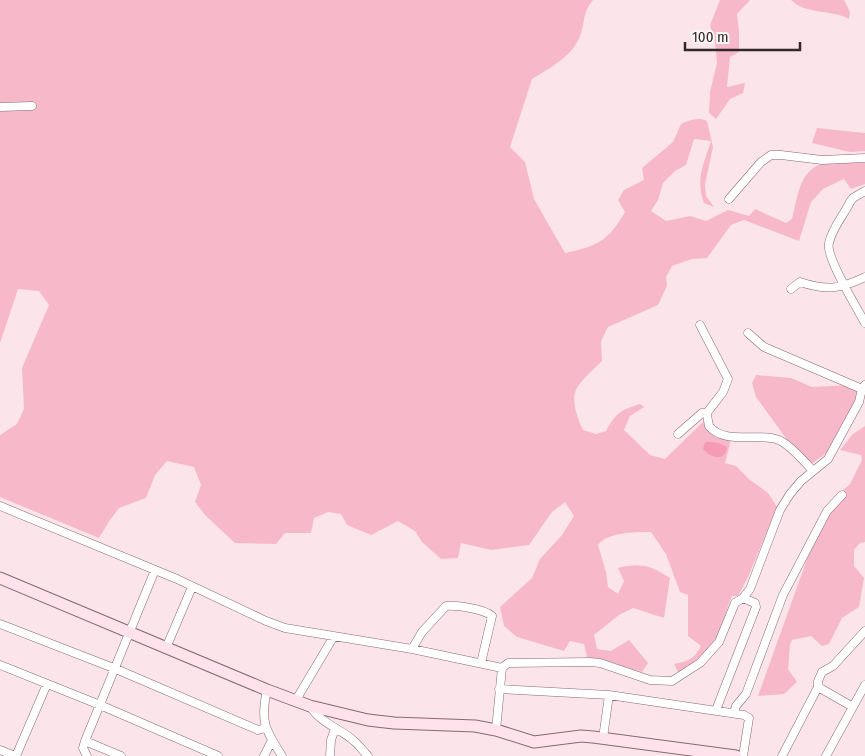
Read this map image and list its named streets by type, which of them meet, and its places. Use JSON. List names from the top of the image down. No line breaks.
{"scale_bar":"100 m"}
